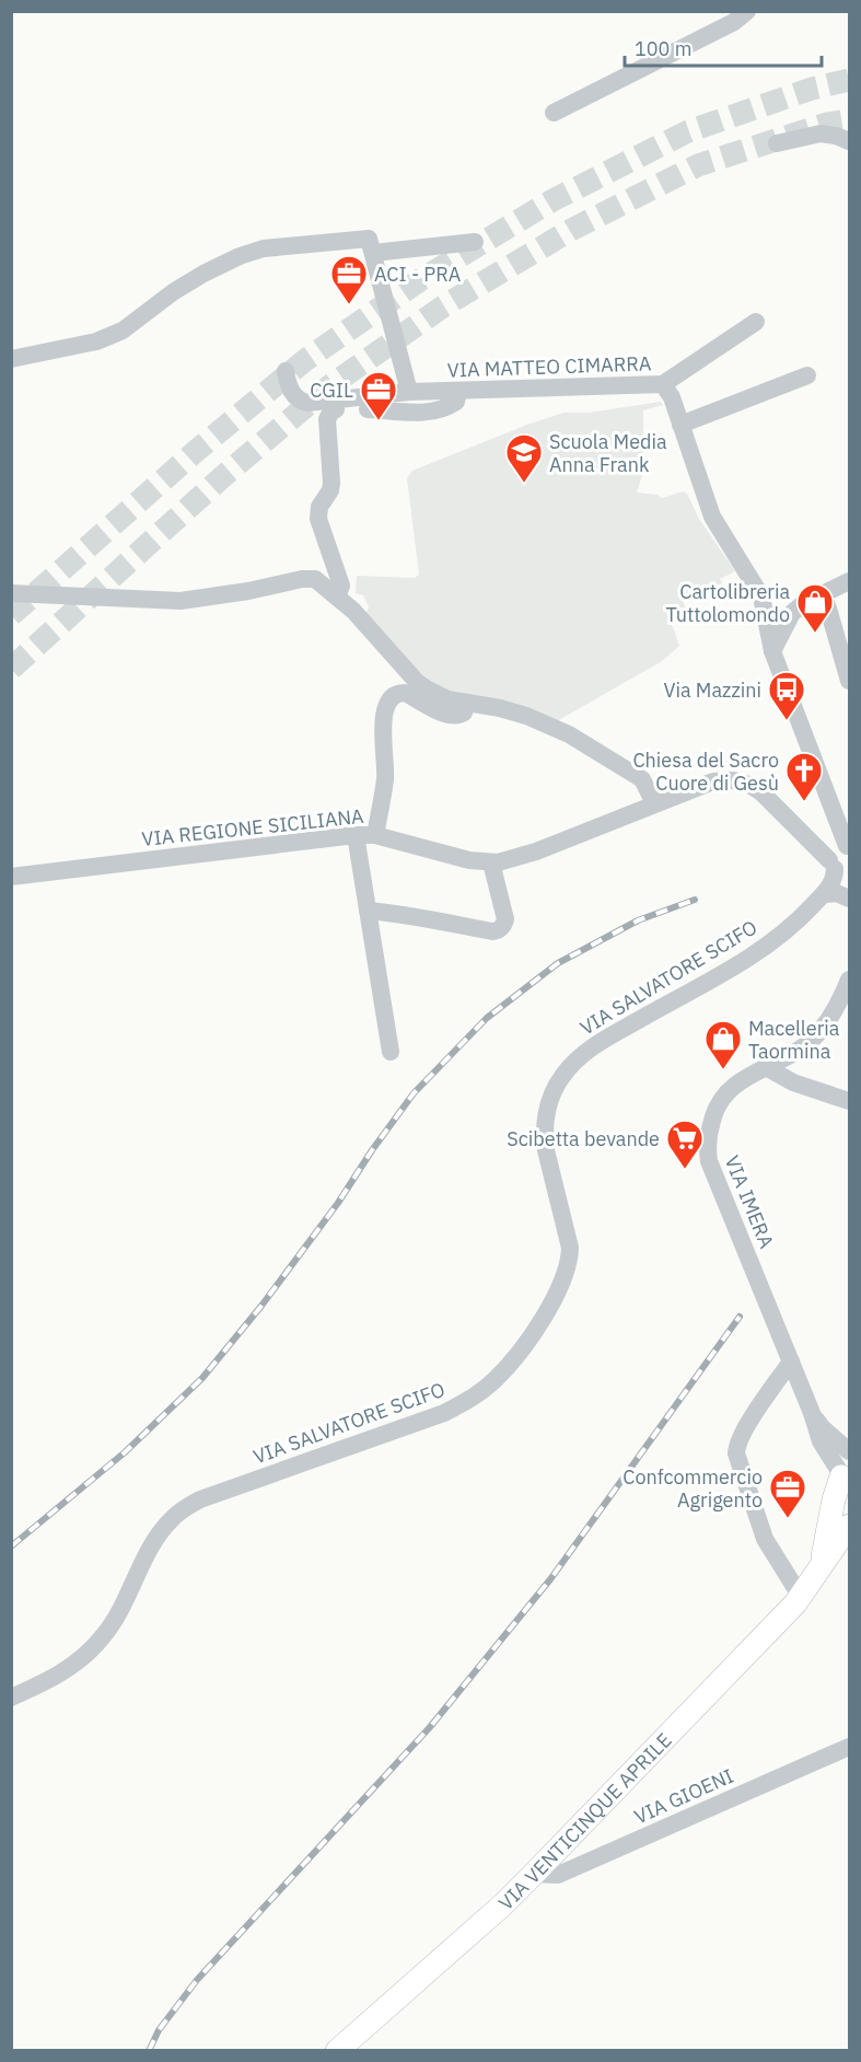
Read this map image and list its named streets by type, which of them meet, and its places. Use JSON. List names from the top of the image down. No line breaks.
{"streets":{"main road":["VIA VENTICINQUE APRILE"],"street":["VIA MATTEO CIMARRA","VIA REGIONE SICILIANA","VIA SALVATORE SCIFO","VIA IMERA","VIA GIOENI"]},"crossings":[["VIA MATTEO CIMARRA","VIA REGIONE SICILIANA"],["VIA MATTEO CIMARRA","VIA SALVATORE SCIFO"],["VIA REGIONE SICILIANA","VIA SALVATORE SCIFO"],["VIA IMERA","VIA VENTICINQUE APRILE"],["VIA GIOENI","VIA VENTICINQUE APRILE"]],"places":{"office":["ACI - PRA","CGIL","Confcommercio Agrigento"],"school or university":["Scuola Media Anna Frank"],"shop":["Cartolibreria Tuttolomondo","Macelleria Taormina"],"bus stop":["Via Mazzini"],"church":["Chiesa del Sacro Cuore di Gesù"],"supermarket":["Scibetta bevande"]},"scale_bar":"100 m"}
